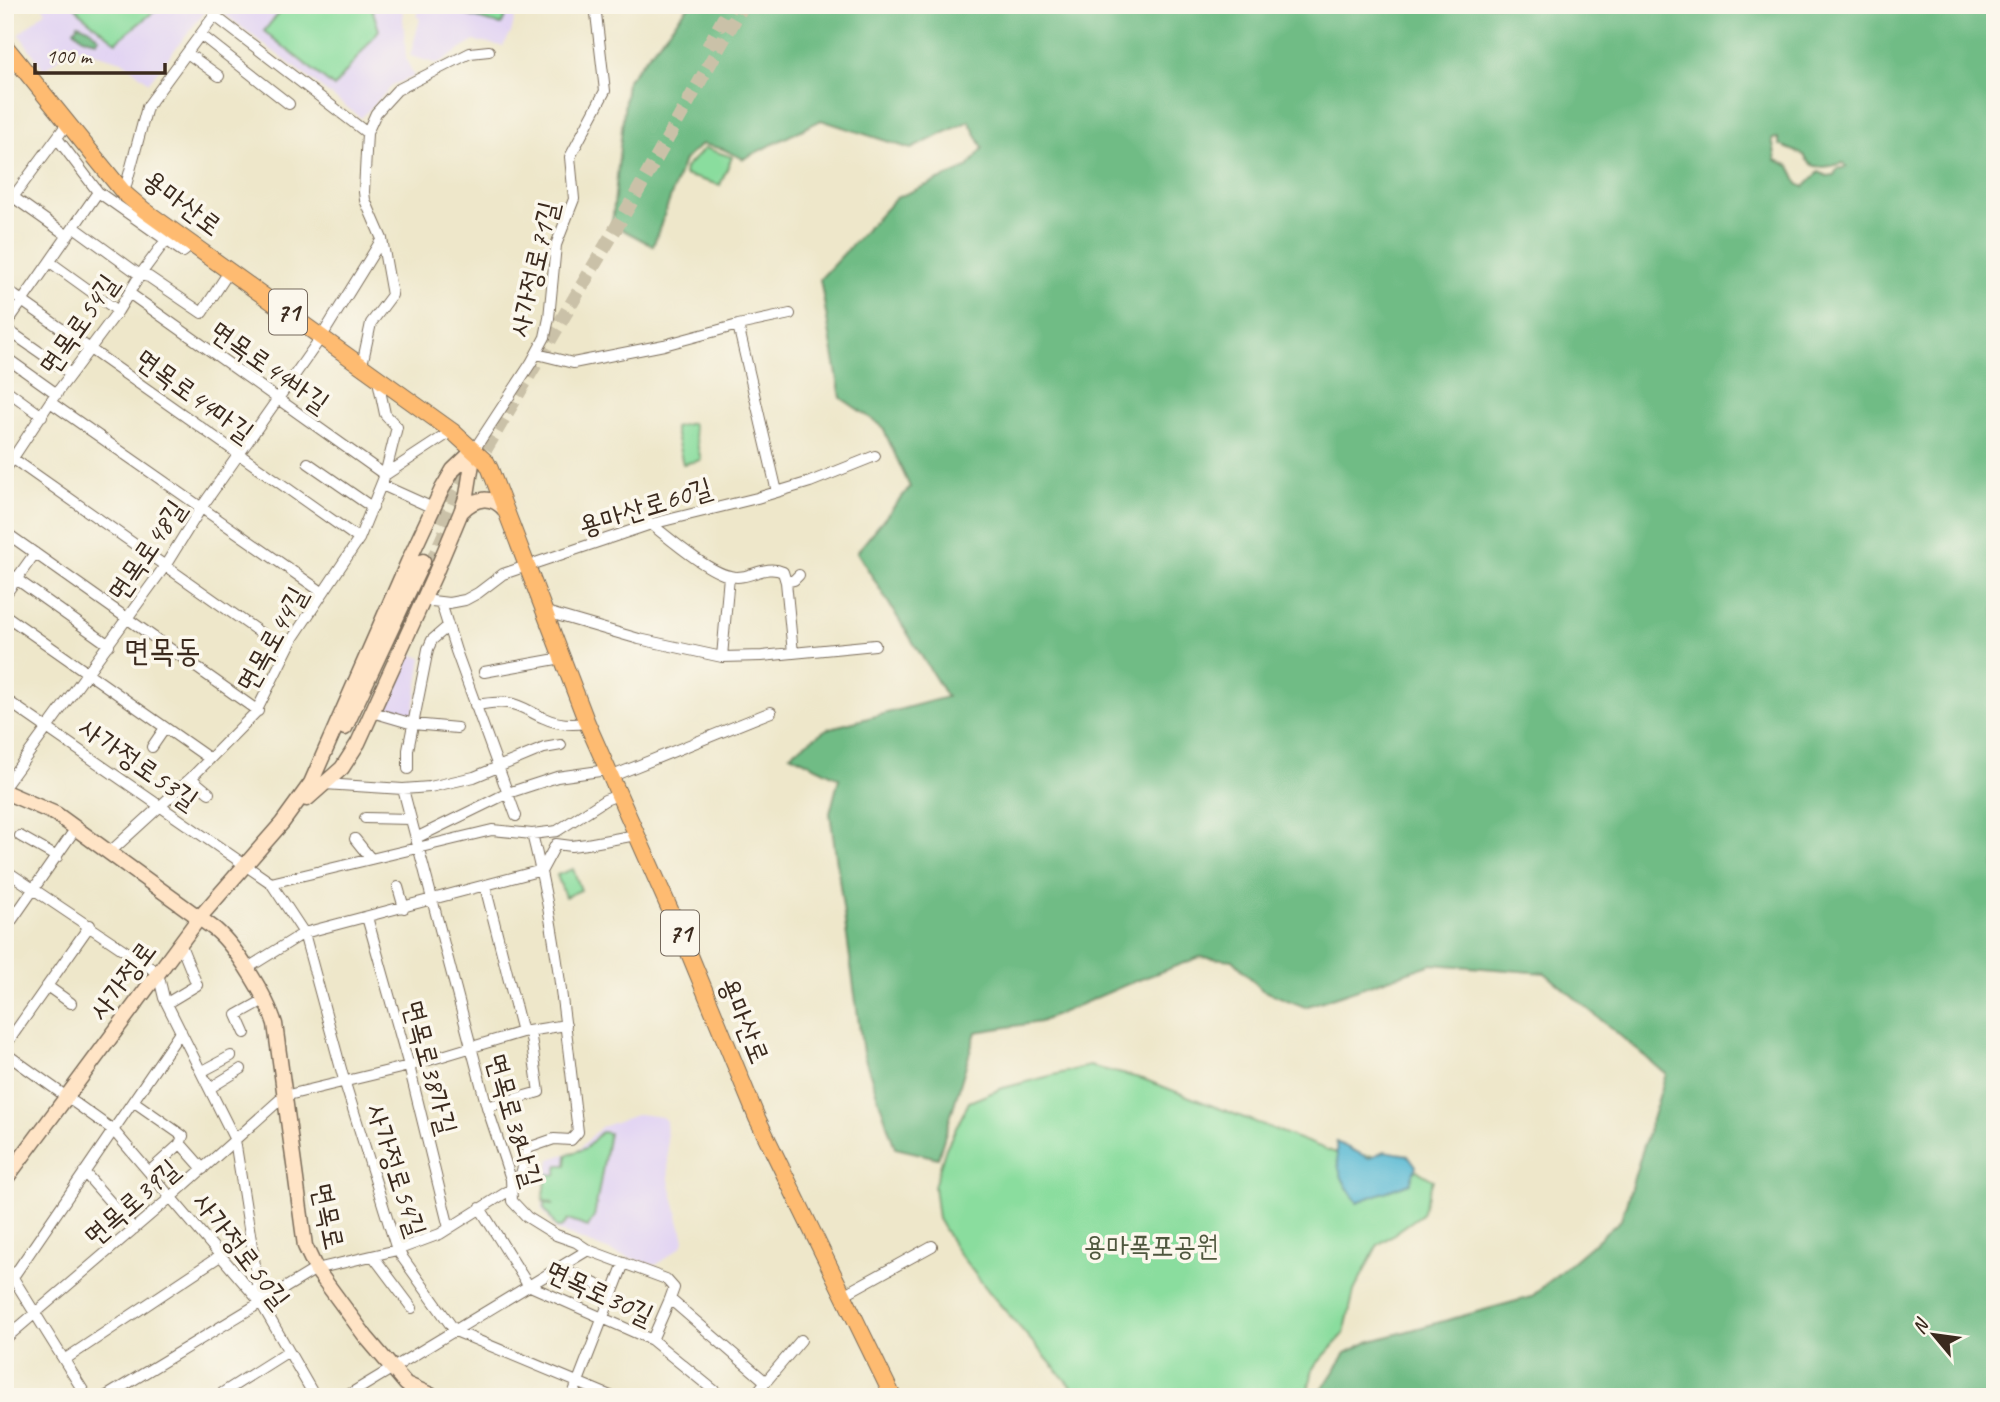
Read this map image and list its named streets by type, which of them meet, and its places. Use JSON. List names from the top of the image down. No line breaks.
{"streets":{"main road":["용마산로","71","사가정로","면목로"],"street":["사가정로71길","면목로54길","면목로44바길","면목로44마길","용마산로60길","면목로48길","면목로44길","사가정로53길","면목로38가길","면목로38나길","사가정로54길","면목로39길","사가정로50길","면목로30길"]},"crossings":[["용마산로","사가정로71길"],["용마산로","용마산로60길"],["용마산로","면목로48길"],["면목로54길","면목로44바길"],["면목로54길","면목로44마길"],["면목로44바길","면목로48길"],["면목로44바길","면목로44길"],["면목로44마길","면목로48길"],["면목로44마길","면목로44길"],["면목로48길","사가정로53길"],["면목로44길","사가정로53길"],["면목로44길","면목로"],["사가정로53길","사가정로"],["사가정로53길","사가정로54길"],["사가정로","사가정로54길"],["사가정로","면목로"],["사가정로","사가정로50길"],["면목로39길","면목로"],["면목로39길","사가정로50길"]],"districts":["면목동"],"parks":["용마폭포공원"],"scale_bar":"100 m","north":"top left"}
